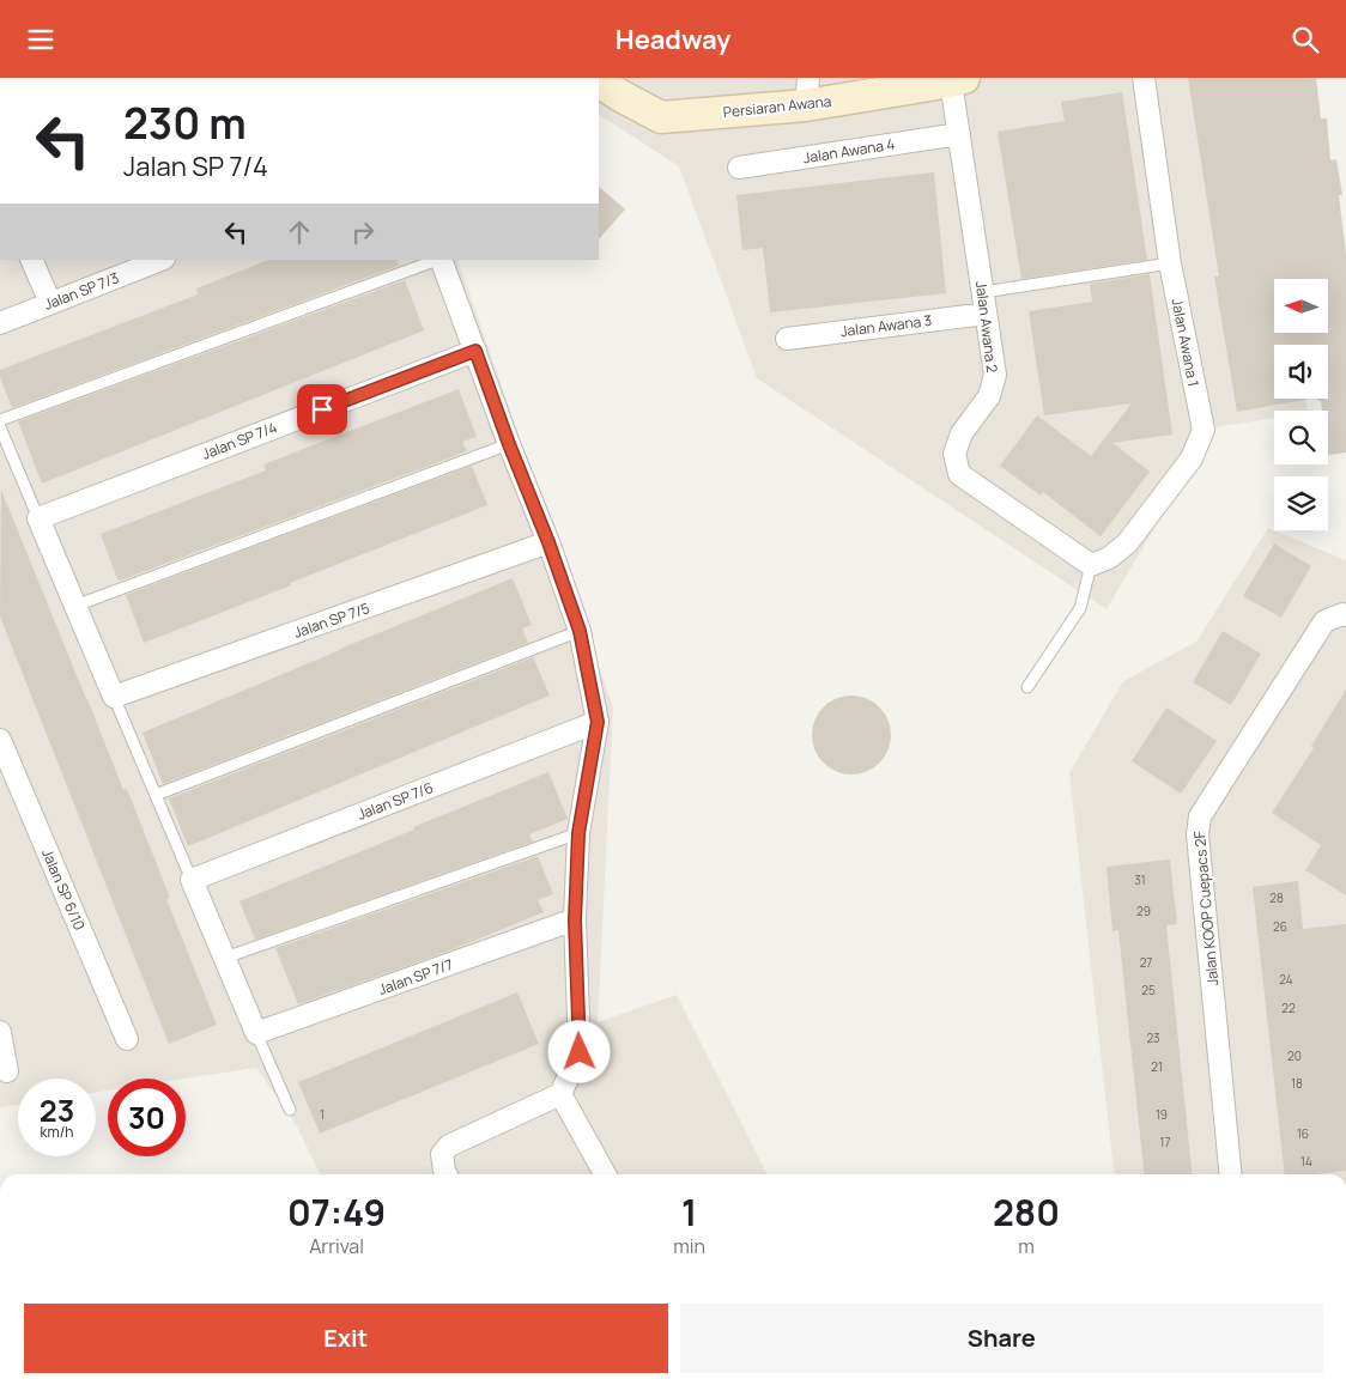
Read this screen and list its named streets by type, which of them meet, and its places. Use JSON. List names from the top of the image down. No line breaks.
{"streets":{"street":["Persiaran Awana","Jalan Awana 4","Jalan SP 7/3","Jalan Awana 3","Jalan Awana 2","Jalan Awana 1","Jalan SP 7/4","Jalan SP 7/5","Jalan SP 7/6","Jalan SP 6/10","Jalan KOOP Cuepacs 2F","Jalan SP 7/7"]},"crossings":[["Persiaran Awana","Jalan Awana 2"],["Jalan Awana 4","Jalan Awana 2"],["Jalan Awana 3","Jalan Awana 2"],["Jalan Awana 2","Jalan Awana 1"]],"house_numbers":["31","28","29","26","27","24","25","22","23","20","21","18","1","19","16","17","14"],"north":"left","page":{"header":"Headway","turn":["230 m","Jalan SP 7/4"],"speed":"23 km/h","limit":"30","eta":["07:49","Arrival","1","min","280","m"],"buttons":["Exit","Share"]}}
